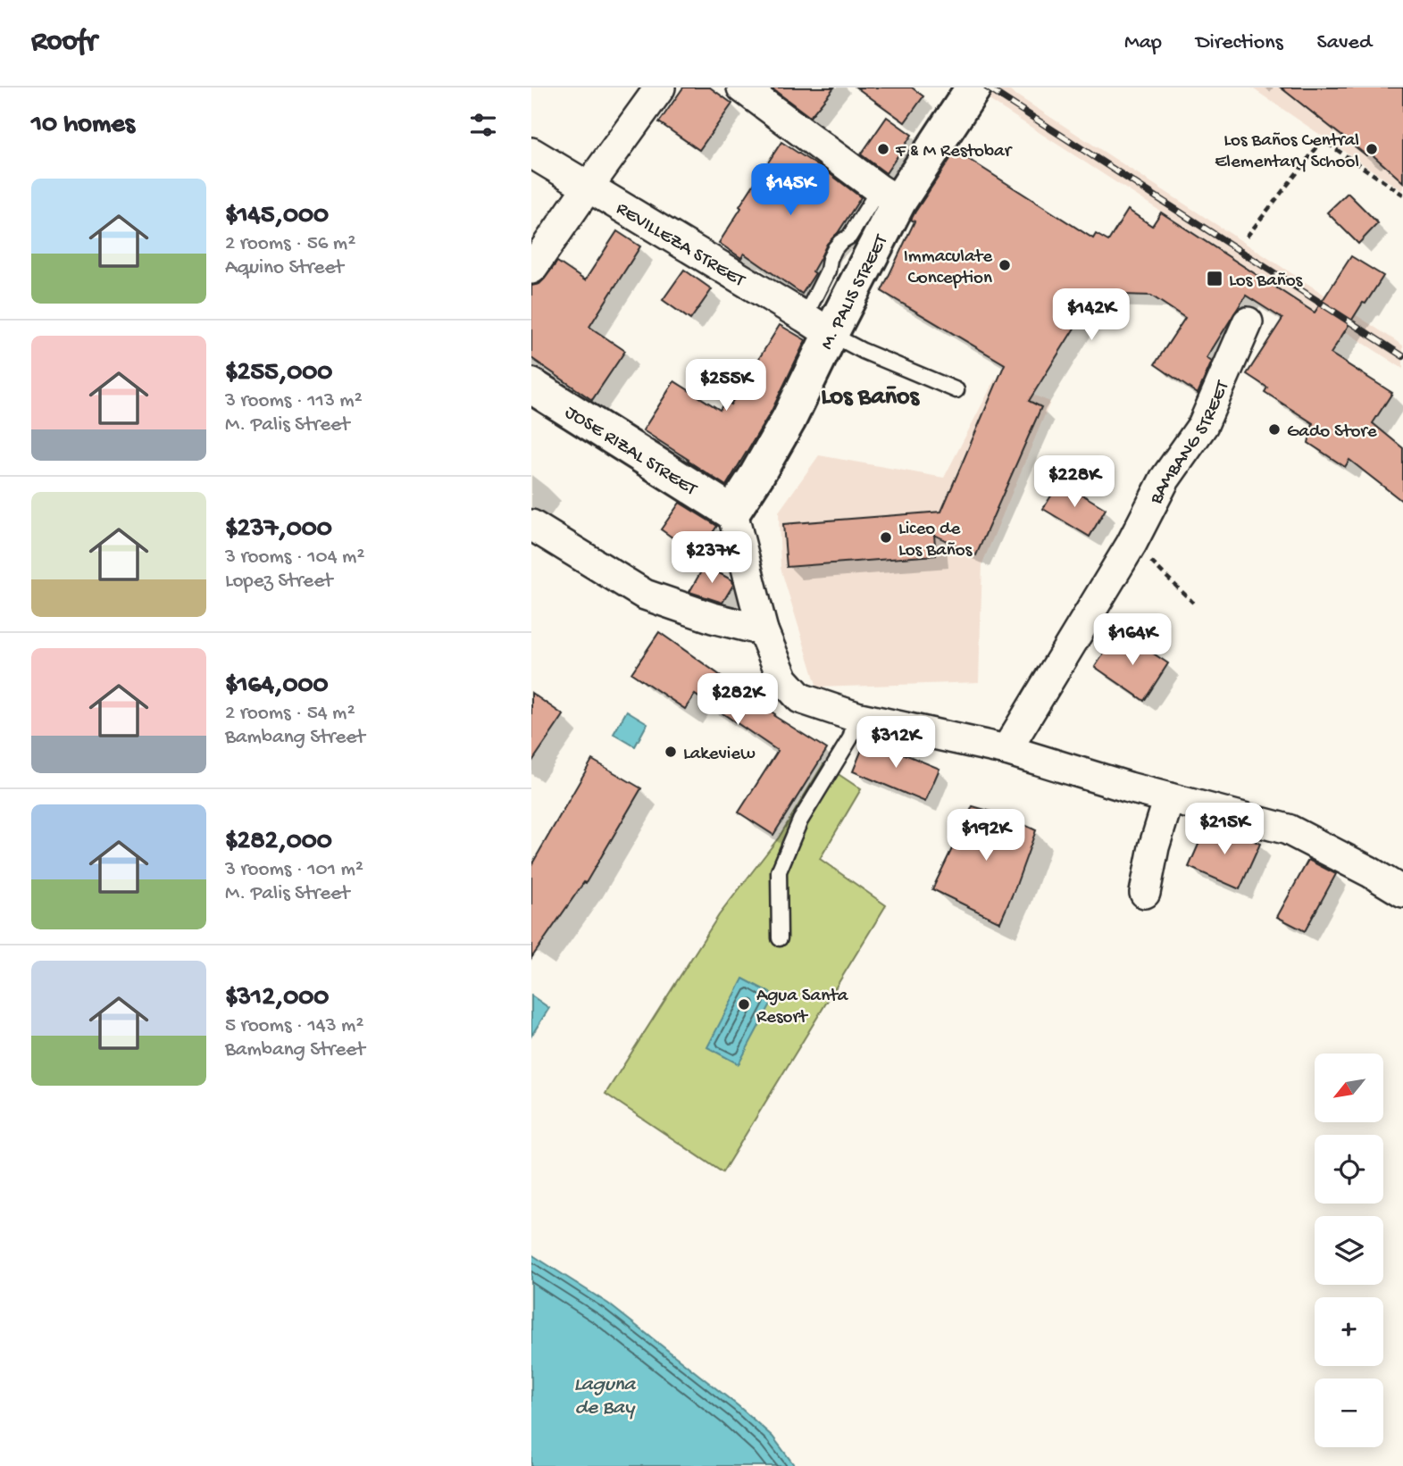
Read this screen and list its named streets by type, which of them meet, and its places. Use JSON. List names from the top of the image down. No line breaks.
{"streets":{"main road":["M. PALIS STREET","JOSE RIZAL STREET"],"street":["REVILLEZA STREET","BAMBANG STREET"]},"crossings":[["REVILLEZA STREET","M. PALIS STREET"],["M. PALIS STREET","JOSE RIZAL STREET"]],"districts":["Los Baños"],"water":["Laguna de Bay"],"places":{"other":["F & M Restobar","Los Baños Central Elementary School","Immaculate Conception","Gado Store","Liceo de Los Baños","Lakeview","Agua Santa Resort"],"transit":["Los Baños"]},"north":"bottom left","page":{"header":"Roofr","nav":["Map","Directions","Saved"],"heading":"10 homes","list":[{"name":"$145,000","note":"2 rooms · 56 m² · Aquino Street"},{"name":"$255,000","note":"3 rooms · 113 m² · M. Palis Street"},{"name":"$237,000","note":"3 rooms · 104 m² · Lopez Street"},{"name":"$164,000","note":"2 rooms · 54 m² · Bambang Street"},{"name":"$282,000","note":"3 rooms · 101 m² · M. Palis Street"},{"name":"$312,000","note":"5 rooms · 143 m² · Bambang Street"}],"price":["$145K","$142K","$255K","$228K","$237K","$164K","$282K","$312K","$215K","$192K"],"map_buttons":["+","−"]}}
